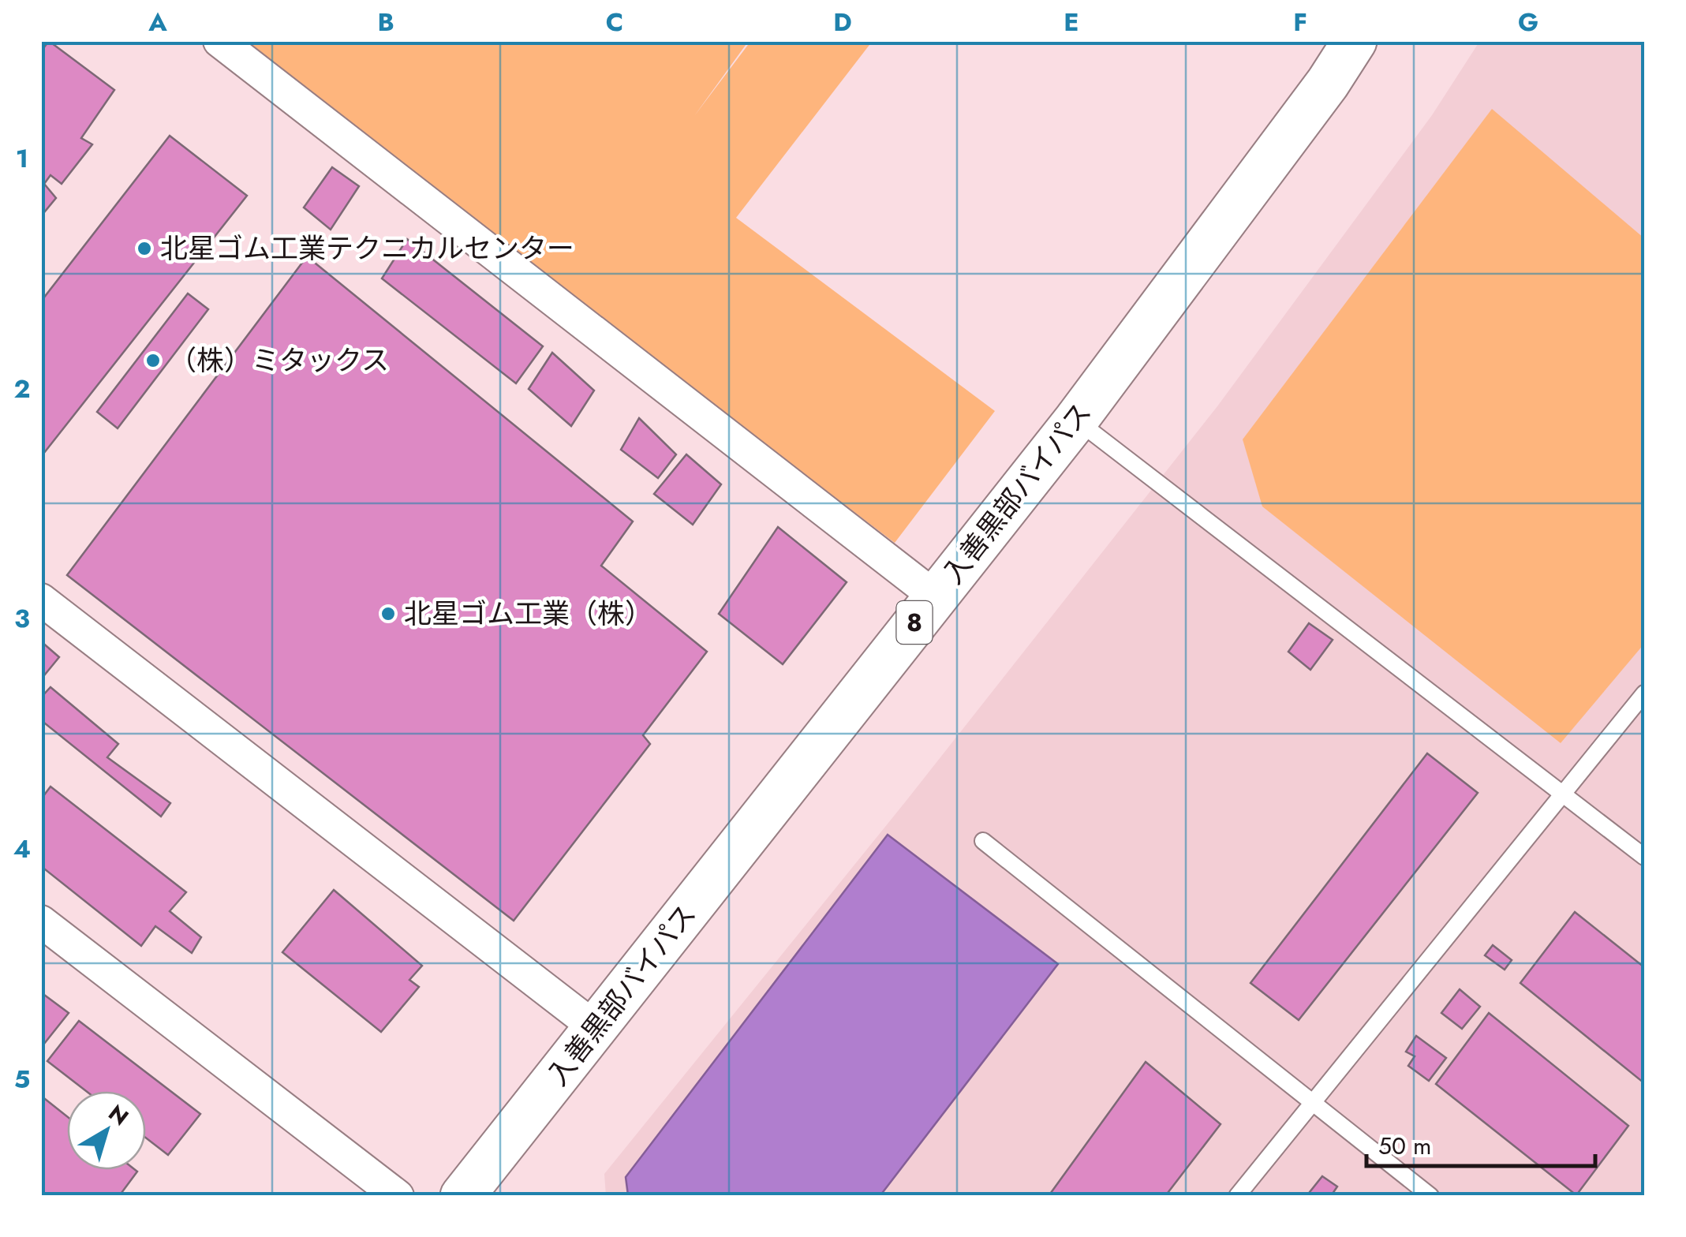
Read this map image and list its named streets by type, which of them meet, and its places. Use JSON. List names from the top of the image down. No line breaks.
{"streets":{"highway":["入善黒部バイパス","8"]},"places":["北星ゴム工業テクニカルセンター","（株）ミタックス","北星ゴム工業（株）"],"scale_bar":"50 m","north":"top right","grid":{"columns":["A","B","C","D","E","F","G"],"rows":["1","2","3","4","5"]}}
